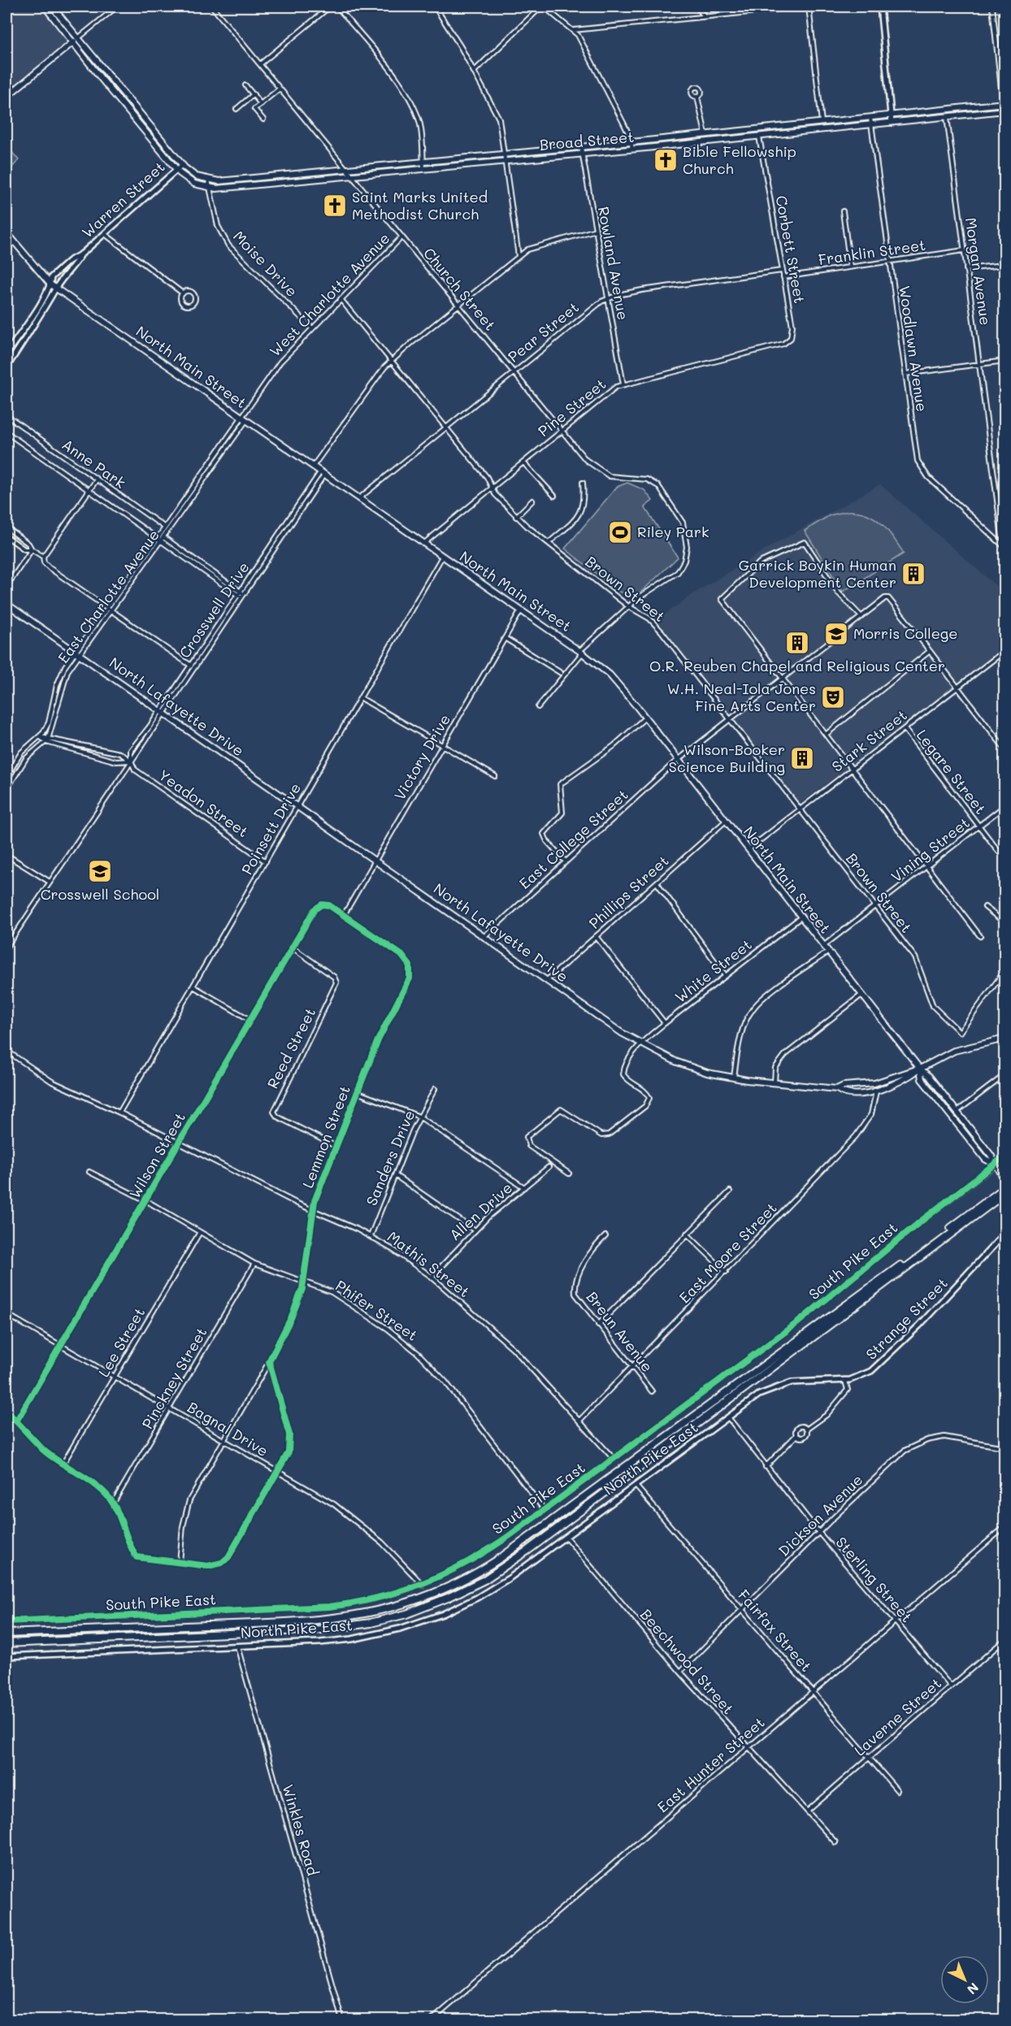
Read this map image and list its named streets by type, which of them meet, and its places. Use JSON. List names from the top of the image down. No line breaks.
{"streets":{"main road":["Broad Street","North Main Street","North Lafayette Drive"],"street":["Warren Street","Corbett Street","Franklin Street","Rowland Avenue","Moise Drive","Morgan Avenue","Church Street","West Charlotte Avenue","Pear Street","Woodlawn Avenue","Pine Street","Anne Park","Brown Street","East Charlotte Avenue","Crosswell Drive","Stark Street","Victory Drive","Legare Street","Yeadon Street","Poinsett Drive","East College Street","Vining Street","Phillips Street","White Street","Reed Street","Lemmon Street","Wilson Street","Sanders Drive","Allen Drive","East Moore Street","South Pike East","Mathis Street","Phifer Street","Strange Street","Breun Avenue","Lee Street","Pinckney Street","Bagnal Drive","North Pike East","Dickson Avenue","Sterling Street","Fairfax Street","Beechwood Street","Laverne Street","East Hunter Street","Winkles Road"]},"crossings":[["Broad Street","Warren Street"],["Broad Street","Corbett Street"],["Broad Street","Rowland Avenue"],["Broad Street","Moise Drive"],["Broad Street","Morgan Avenue"],["Broad Street","Church Street"],["Broad Street","Woodlawn Avenue"],["Warren Street","North Main Street"],["Corbett Street","Franklin Street"],["Corbett Street","Pear Street"],["Corbett Street","Pine Street"],["Franklin Street","Morgan Avenue"],["Franklin Street","Woodlawn Avenue"],["Rowland Avenue","Pear Street"],["Rowland Avenue","Pine Street"],["Moise Drive","West Charlotte Avenue"],["Morgan Avenue","Woodlawn Avenue"],["Church Street","West Charlotte Avenue"],["Church Street","Pear Street"],["Church Street","Pine Street"],["Church Street","Brown Street"],["West Charlotte Avenue","North Main Street"],["West Charlotte Avenue","Brown Street"],["West Charlotte Avenue","East Charlotte Avenue"],["Pear Street","North Main Street"],["Pear Street","Brown Street"],["North Main Street","Pine Street"],["North Main Street","East Charlotte Avenue"],["North Main Street","Crosswell Drive"],["North Main Street","North Lafayette Drive"],["North Main Street","Stark Street"],["North Main Street","Victory Drive"],["North Main Street","Poinsett Drive"],["North Main Street","East College Street"],["North Main Street","Vining Street"],["North Main Street","Phillips Street"],["North Main Street","White Street"],["Pine Street","Brown Street"],["Anne Park","East Charlotte Avenue"],["Anne Park","Crosswell Drive"],["Brown Street","Stark Street"],["Brown Street","East College Street"],["Brown Street","Vining Street"],["East Charlotte Avenue","North Lafayette Drive"],["East Charlotte Avenue","Yeadon Street"],["Crosswell Drive","North Lafayette Drive"],["Crosswell Drive","Yeadon Street"],["North Lafayette Drive","Victory Drive"],["North Lafayette Drive","Poinsett Drive"],["North Lafayette Drive","East College Street"],["North Lafayette Drive","Phillips Street"],["North Lafayette Drive","White Street"],["Stark Street","Legare Street"],["Victory Drive","Lemmon Street"],["Victory Drive","Wilson Street"],["Legare Street","Vining Street"],["Yeadon Street","Poinsett Drive"],["Poinsett Drive","Mathis Street"],["Reed Street","Lemmon Street"],["Reed Street","Wilson Street"],["Lemmon Street","Wilson Street"],["Lemmon Street","Mathis Street"],["Lemmon Street","Phifer Street"],["Lemmon Street","Bagnal Drive"],["Wilson Street","Mathis Street"],["Wilson Street","Phifer Street"],["Wilson Street","Bagnal Drive"],["Sanders Drive","Mathis Street"],["Allen Drive","Mathis Street"],["East Moore Street","Mathis Street"],["East Moore Street","Breun Avenue"],["South Pike East","Mathis Street"],["South Pike East","Phifer Street"],["South Pike East","Bagnal Drive"],["Phifer Street","Lee Street"],["Phifer Street","Pinckney Street"],["Strange Street","North Pike East"],["Strange Street","Sterling Street"],["Lee Street","Bagnal Drive"],["Pinckney Street","Bagnal Drive"],["North Pike East","Sterling Street"],["North Pike East","Fairfax Street"],["North Pike East","Beechwood Street"],["North Pike East","Winkles Road"],["Dickson Avenue","Sterling Street"],["Dickson Avenue","Fairfax Street"],["Dickson Avenue","Beechwood Street"],["Sterling Street","Laverne Street"],["Sterling Street","East Hunter Street"],["Fairfax Street","Laverne Street"],["Fairfax Street","East Hunter Street"],["Beechwood Street","Laverne Street"],["Beechwood Street","East Hunter Street"]],"places":{"church":["Bible Fellowship Church","Saint Marks United Methodist Church"],"sports":["Riley Park"],"building":["Garrick Boykin Human Development Center","O.R. Reuben Chapel and Religious Center","Wilson-Booker Science Building"],"school or university":["Morris College","Crosswell School"],"theatre":["W.H. Neal-Iola Jones Fine Arts Center"]},"north":"bottom right"}
